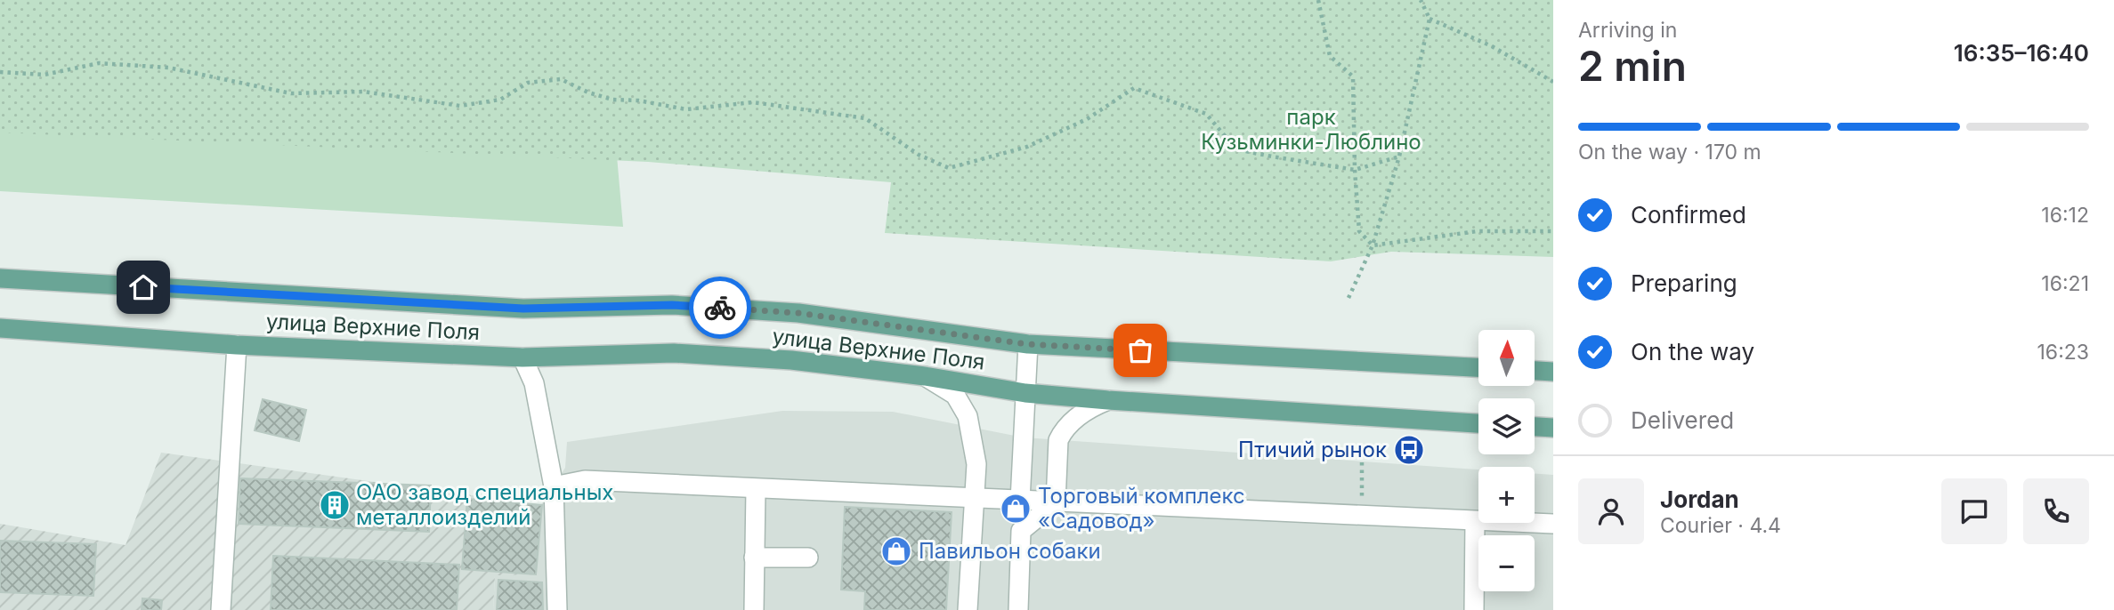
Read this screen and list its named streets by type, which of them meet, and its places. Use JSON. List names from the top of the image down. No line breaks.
{"streets":{"main road":["улица Верхние Поля"]},"parks":["парк Кузьминки-Люблино"],"places":{"bus stop":["Птичий рынок"],"building":["ОАО завод специальных металлоизделий"],"shop":["Торговый комплекс «Садовод»","Павильон собаки"]},"north":"top","page":{"heading":["2 min","Arriving in","16:35–16:40"],"panel":["Jordan","Courier · 4.4"],"bar":"On the way · 170 m","list":[["Confirmed","16:12"],["Preparing","16:21"],["On the way","16:23"],"Delivered"],"map_buttons":["+","−"]}}
